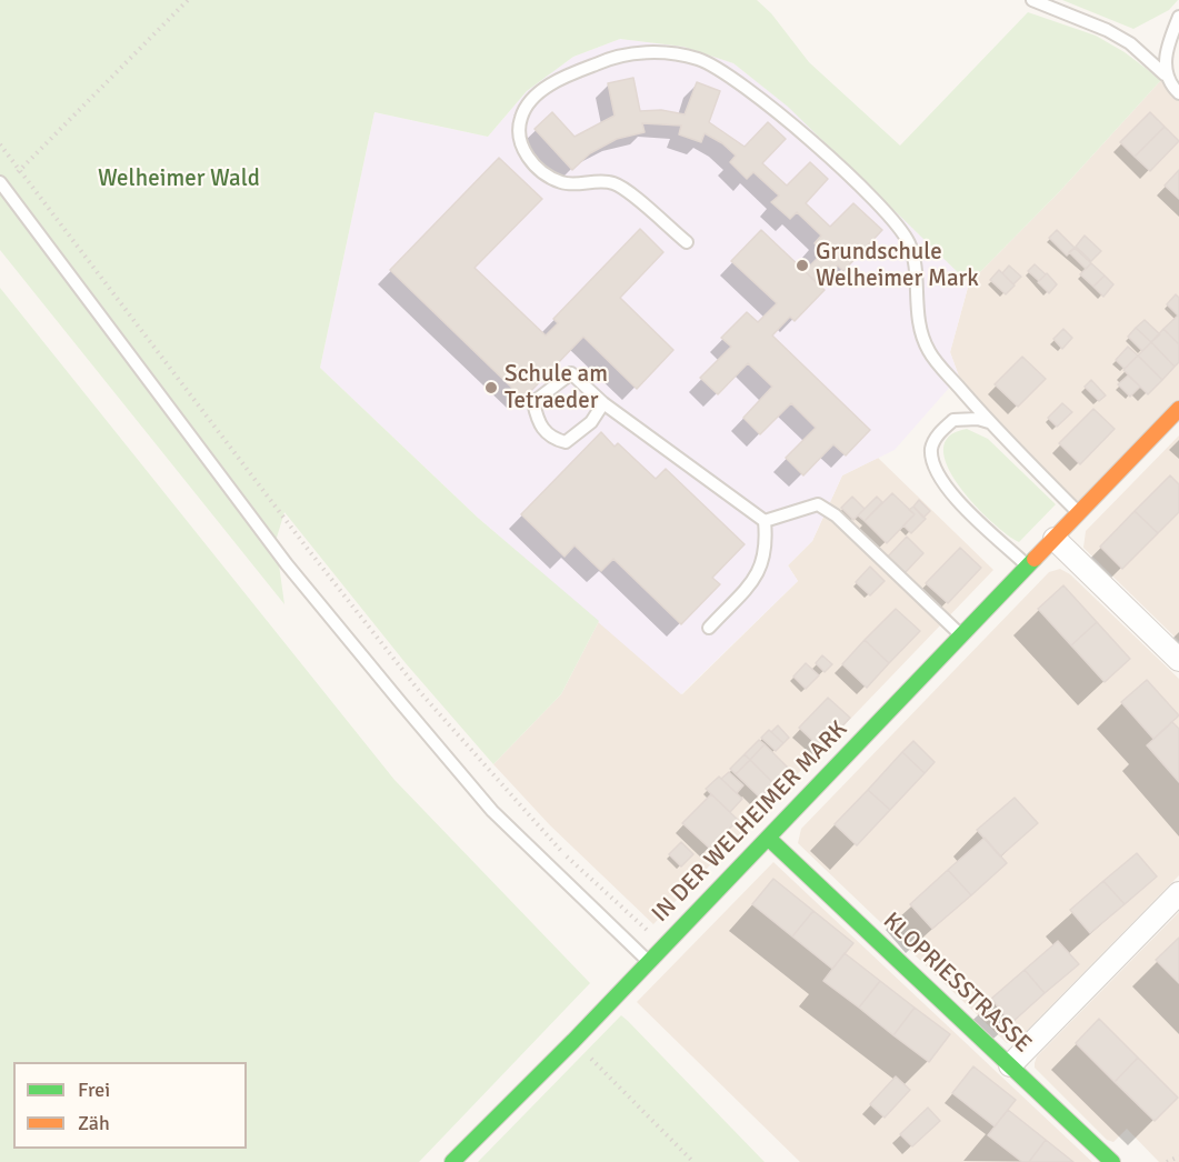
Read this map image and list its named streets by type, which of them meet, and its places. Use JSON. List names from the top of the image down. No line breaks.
{"streets":{"street":["IN DER WELHEIMER MARK","KLOPRIESSTRASSE"]},"crossings":[["IN DER WELHEIMER MARK","KLOPRIESSTRASSE"]],"parks":["Welheimer Wald"],"places":["Grundschule Welheimer Mark","Schule am Tetraeder"],"legend":["Frei","Zäh"]}
